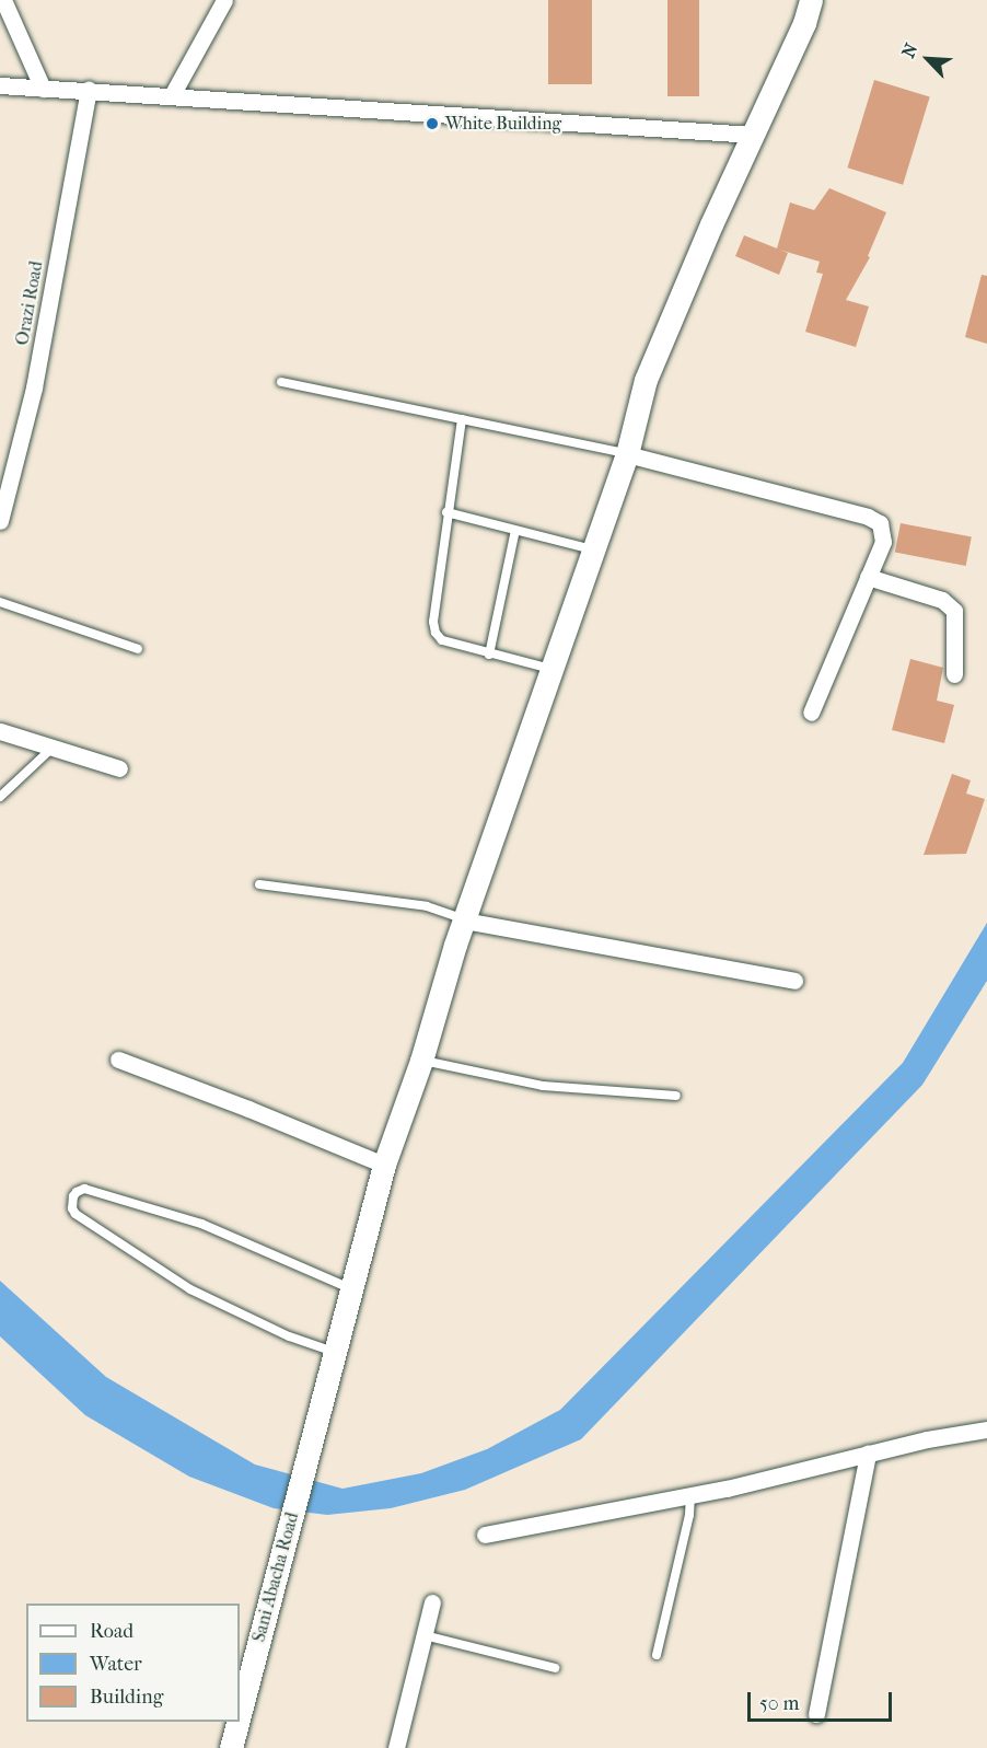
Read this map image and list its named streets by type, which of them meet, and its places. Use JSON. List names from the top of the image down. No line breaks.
{"streets":{"street":["Orazi Road","Sani Abacha Road"]},"places":["White Building"],"legend":["Road","Water","Building"],"scale_bar":"50 m","north":"top left"}
